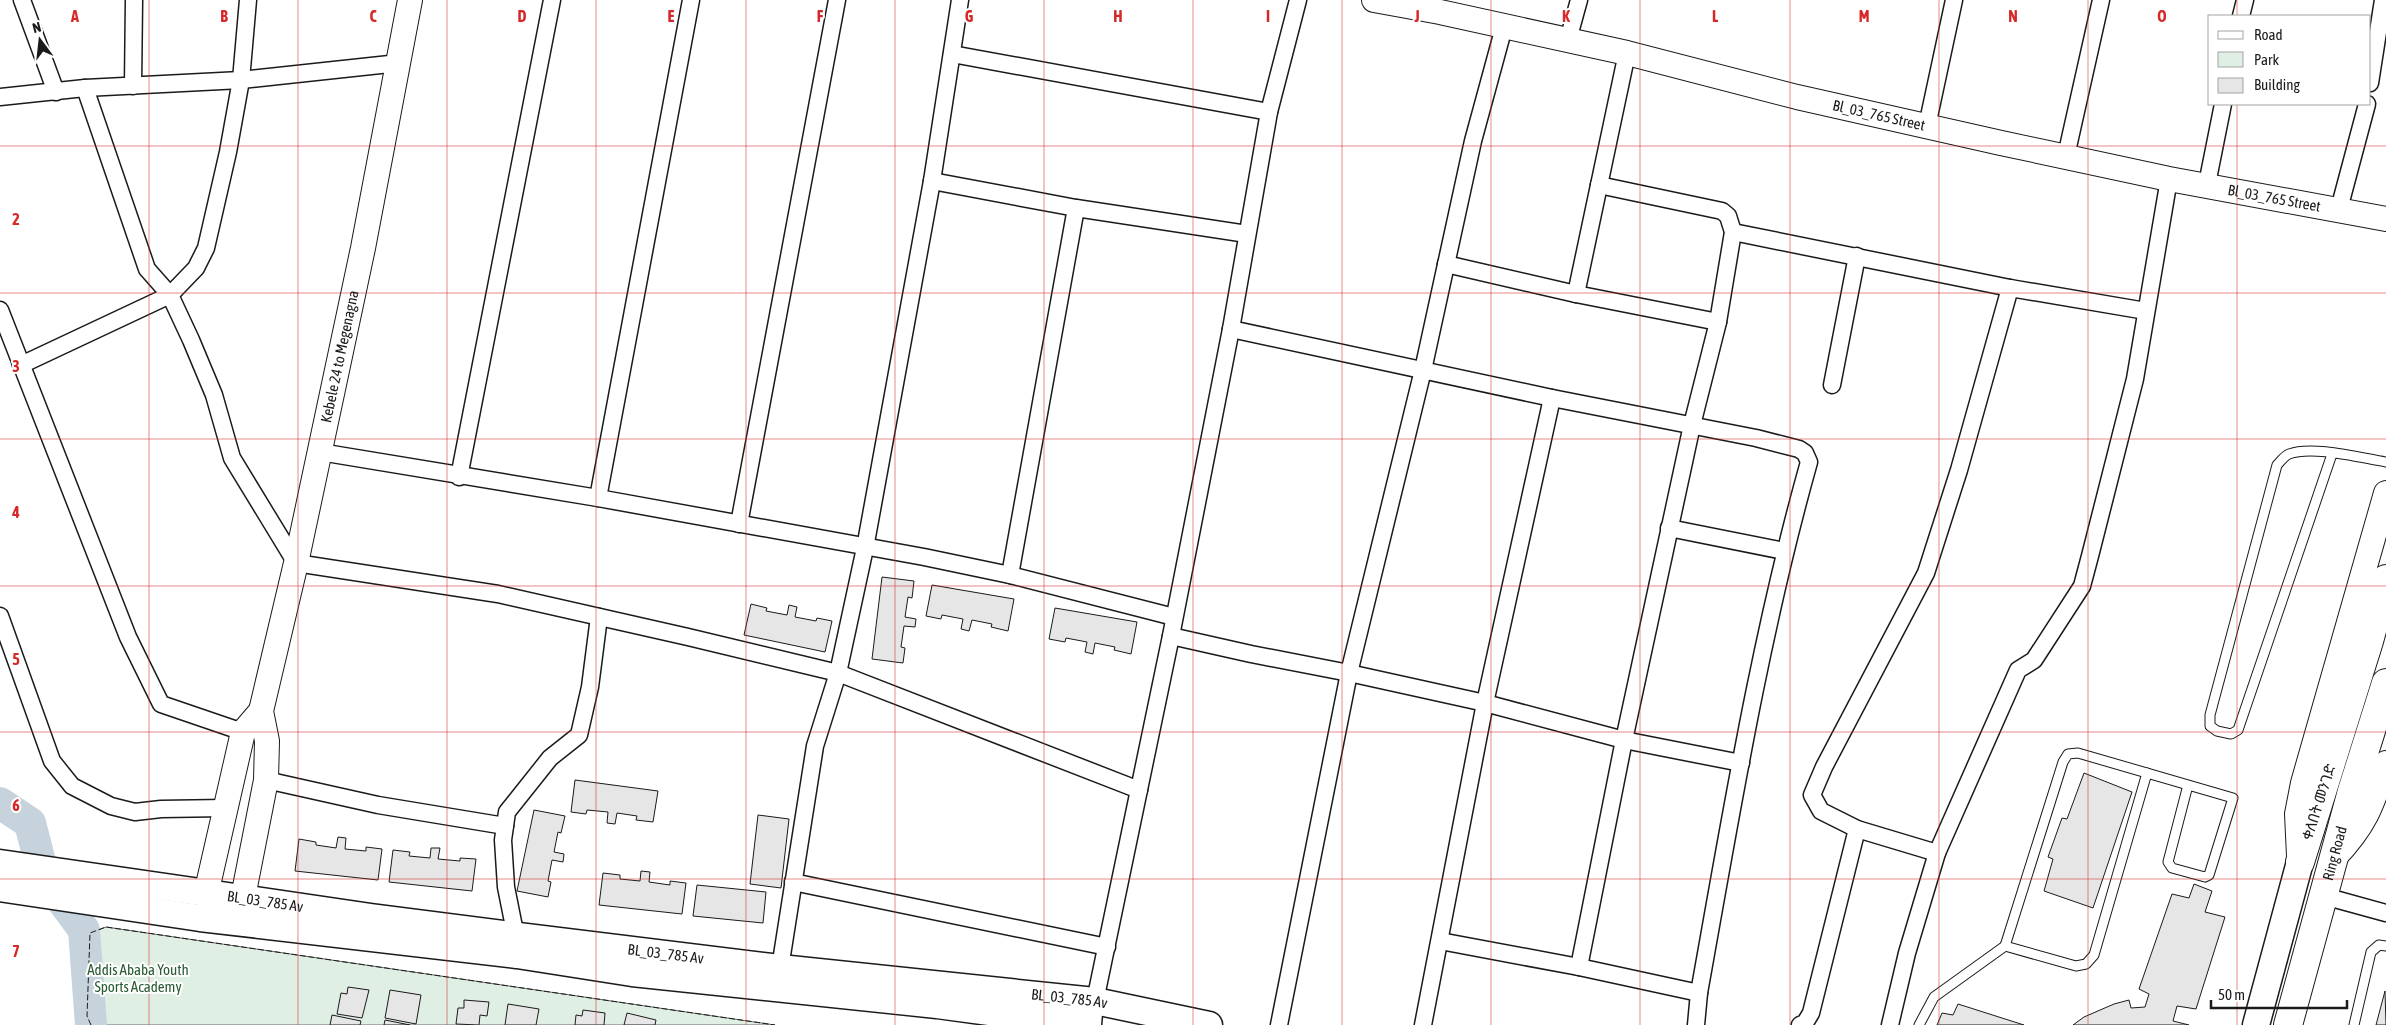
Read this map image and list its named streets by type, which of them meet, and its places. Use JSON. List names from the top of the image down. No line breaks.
{"streets":{"highway":["ቀለበት መንገድ","Ring Road"],"main road":["BL_03_785 Av"],"street":["Bl_03_765 Street","Kebele 24 to Megenagna"]},"parks":["Addis Ababa Youth Sports Academy"],"legend":["Road","Park","Building"],"scale_bar":"50 m","north":"top","grid":{"columns":["A","B","C","D","E","F","G","H","I","J","K","L","M","N","O"],"rows":["2","3","4","5","6","7"]}}
